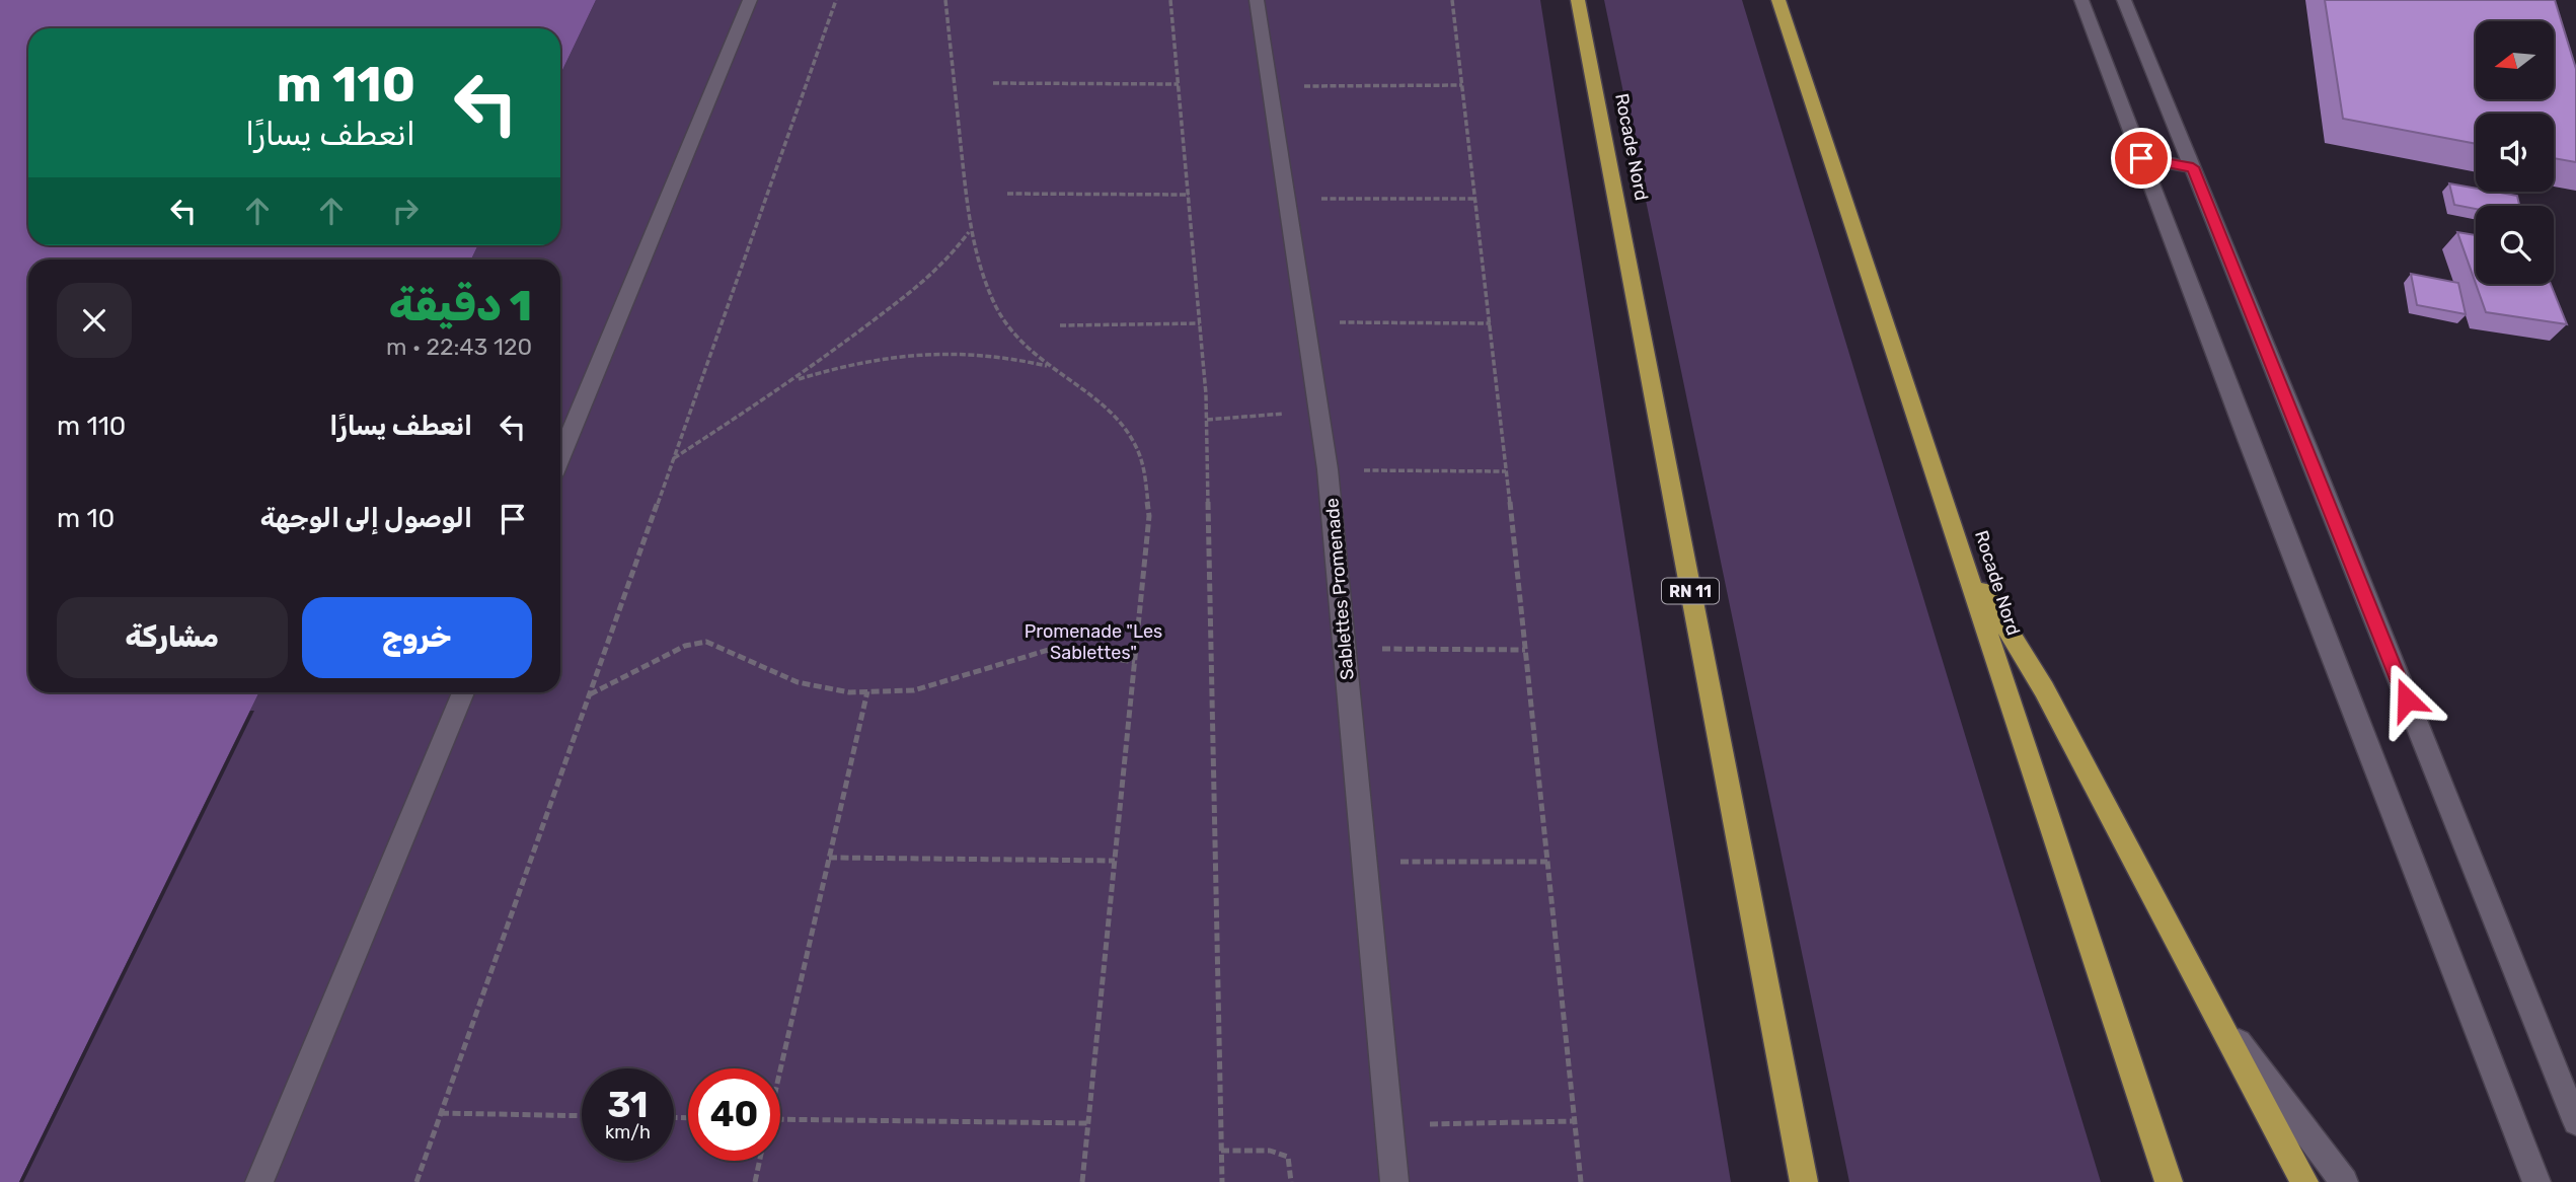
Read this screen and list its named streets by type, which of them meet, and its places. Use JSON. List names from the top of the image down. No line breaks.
{"streets":{"highway":["Rocade Nord","RN 11"],"street":["Sablettes Promenade"]},"parks":["Promenade \"Les Sablettes\""],"north":"left","page":{"turn":["110 m","انعطف يسارًا"],"heading":["1 دقيقة","120 m · 22:43"],"list":[{"name":"انعطف يسارًا","value":"110 m"},{"name":"الوصول إلى الوجهة","value":"10 m"}],"buttons":["خروج","مشاركة"],"speed":"31 km/h","limit":"40"}}
